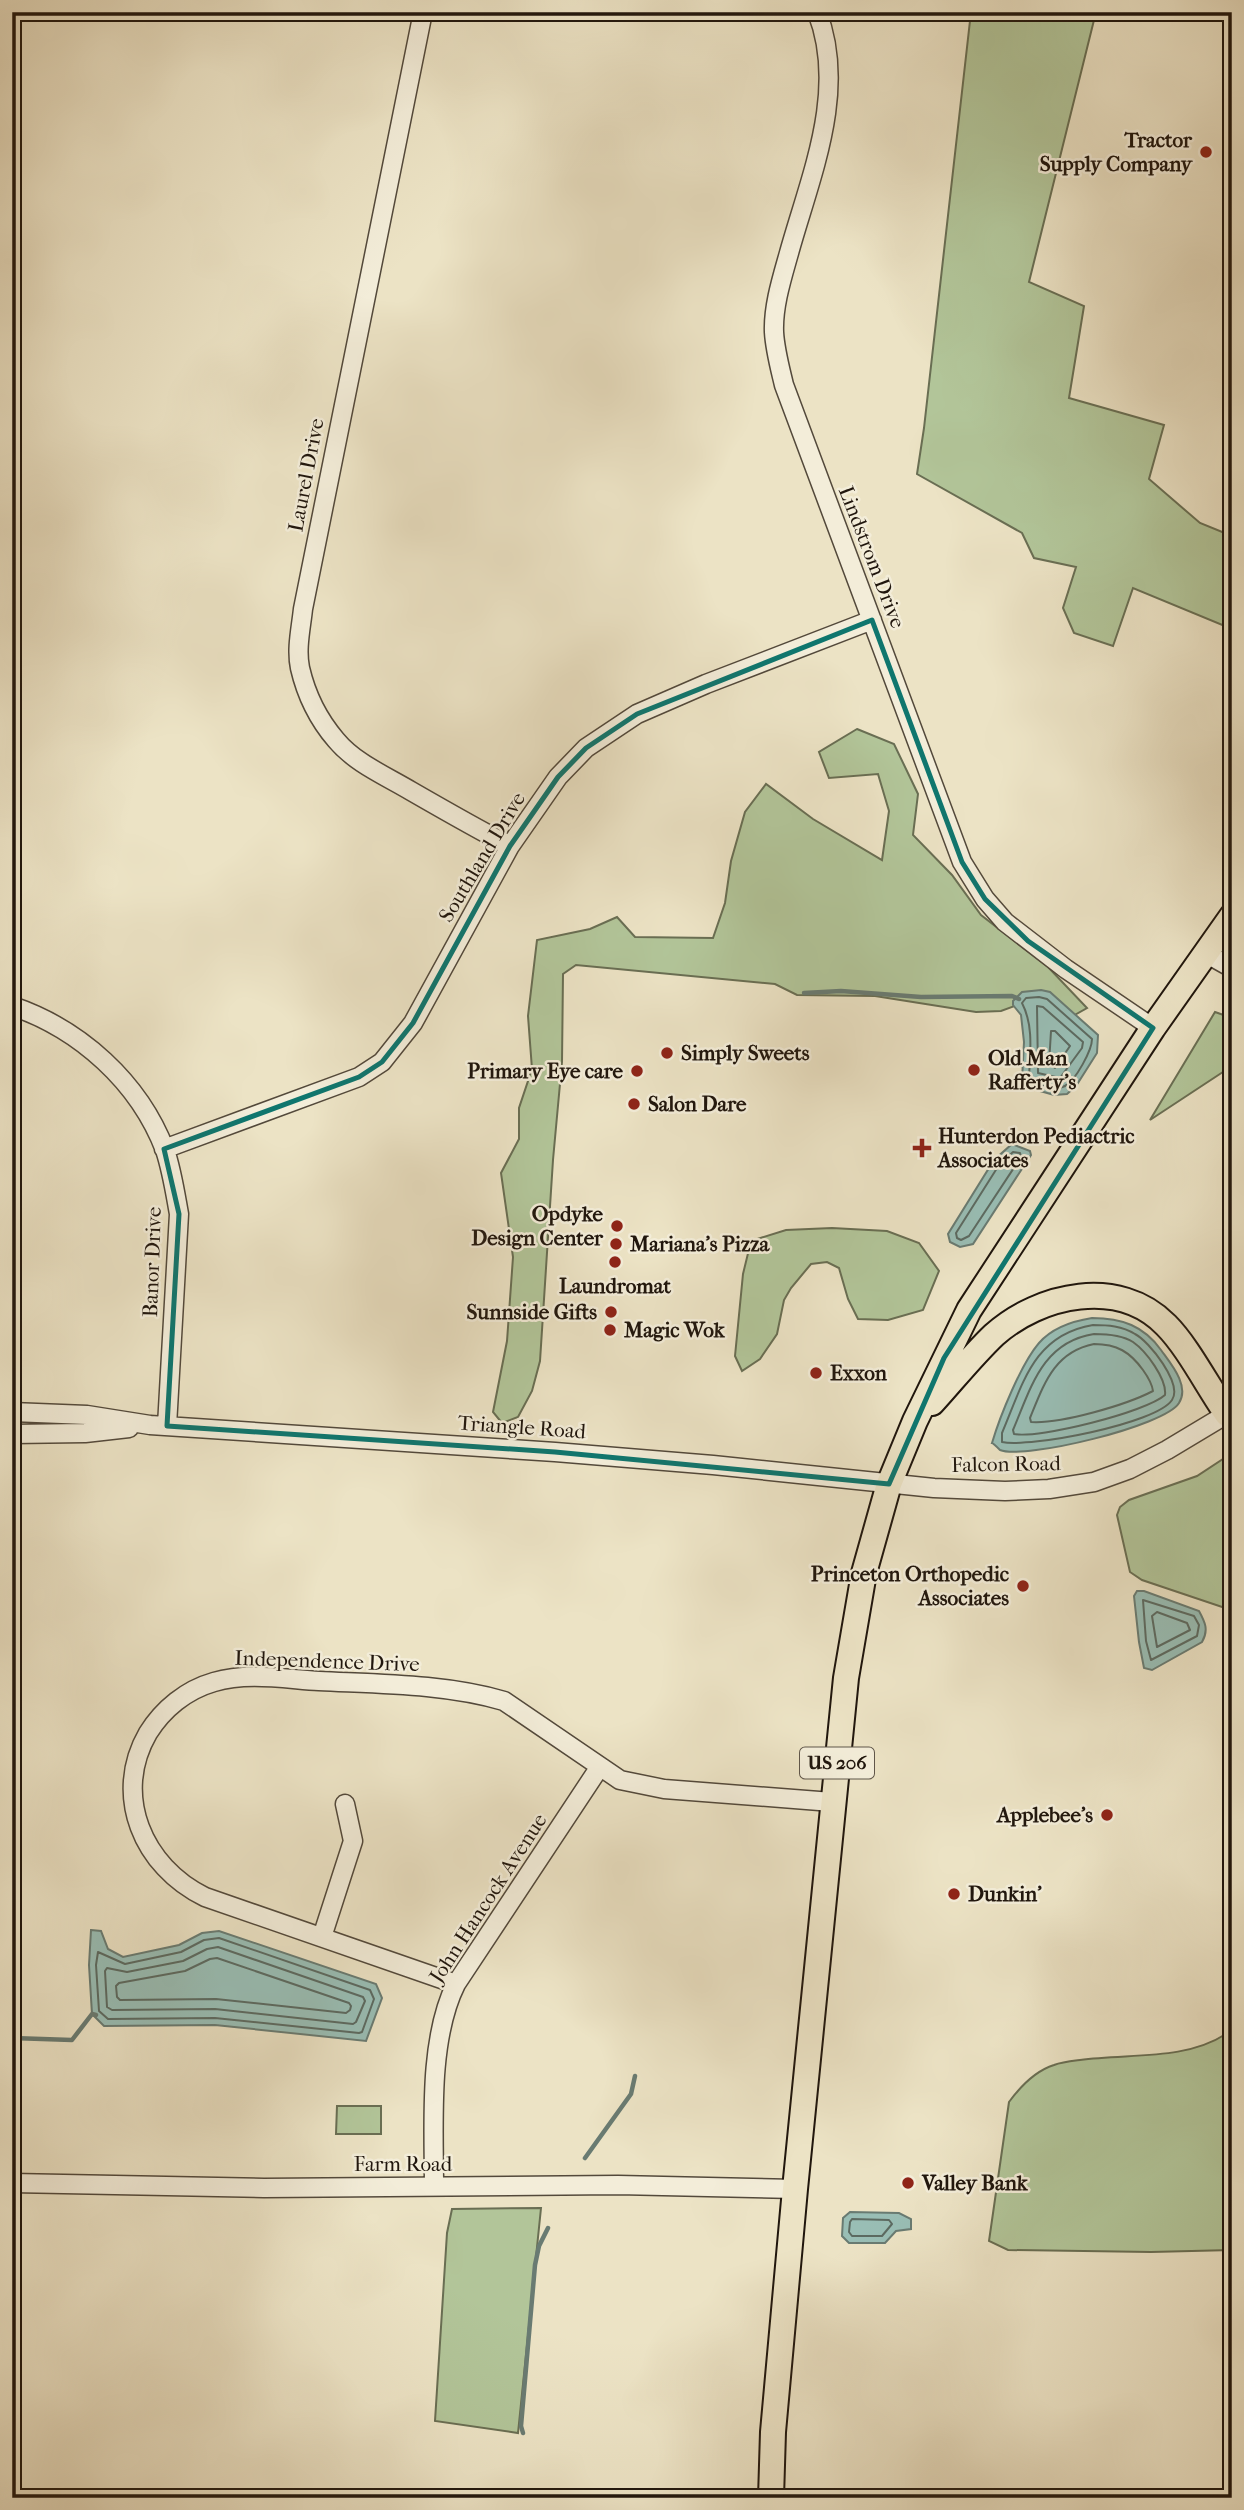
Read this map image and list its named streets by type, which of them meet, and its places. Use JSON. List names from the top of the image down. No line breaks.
{"streets":{"highway":["US 206"],"street":["Laurel Drive","Lindstrom Drive","Southland Drive","Banor Drive","Triangle Road","Falcon Road","Independence Drive","John Hancock Avenue","Farm Road"]},"crossings":[["Laurel Drive","Southland Drive"],["Lindstrom Drive","Southland Drive"],["Lindstrom Drive","US 206"],["Southland Drive","Banor Drive"],["Banor Drive","Triangle Road"],["Triangle Road","Falcon Road"],["Triangle Road","US 206"],["Falcon Road","US 206"],["Independence Drive","US 206"],["Independence Drive","John Hancock Avenue"],["US 206","Farm Road"],["John Hancock Avenue","Farm Road"]],"places":{"other":["Tractor Supply Company","Simply Sweets","Old Man Rafferty's","Primary Eye care","Salon Dare","Opdyke Design Center","Mariana's Pizza","Laundromat","Sunnside Gifts","Magic Wok","Exxon","Princeton Orthopedic Associates","Applebee's","Dunkin'","Valley Bank"],"health":["Hunterdon Pediactric Associates"]}}
